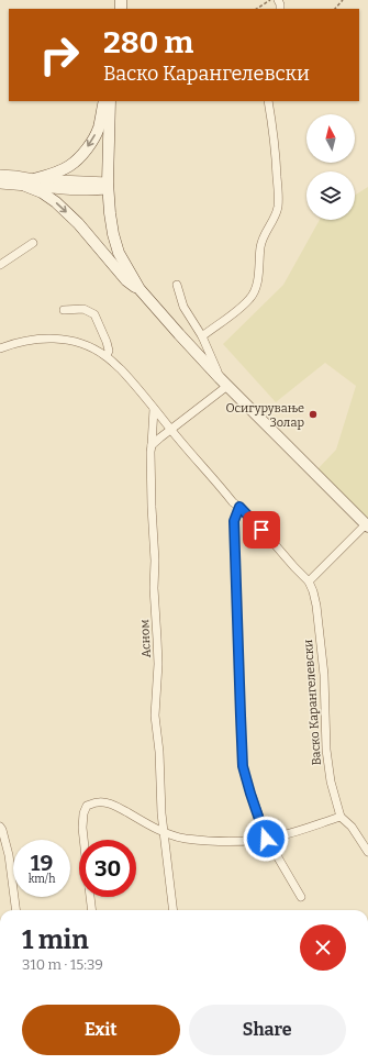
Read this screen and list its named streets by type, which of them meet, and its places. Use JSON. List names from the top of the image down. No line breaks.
{"streets":{"street":["Асном","Васко Карангелевски"]},"crossings":[["Асном","Васко Карангелевски"]],"places":["Осигурување Золар"],"north":"top","page":{"turn":["280 m","Васко Карангелевски"],"speed":"19 km/h","limit":"30","heading":["1 min","310 m · 15:39"],"buttons":["Exit","Share"]}}
